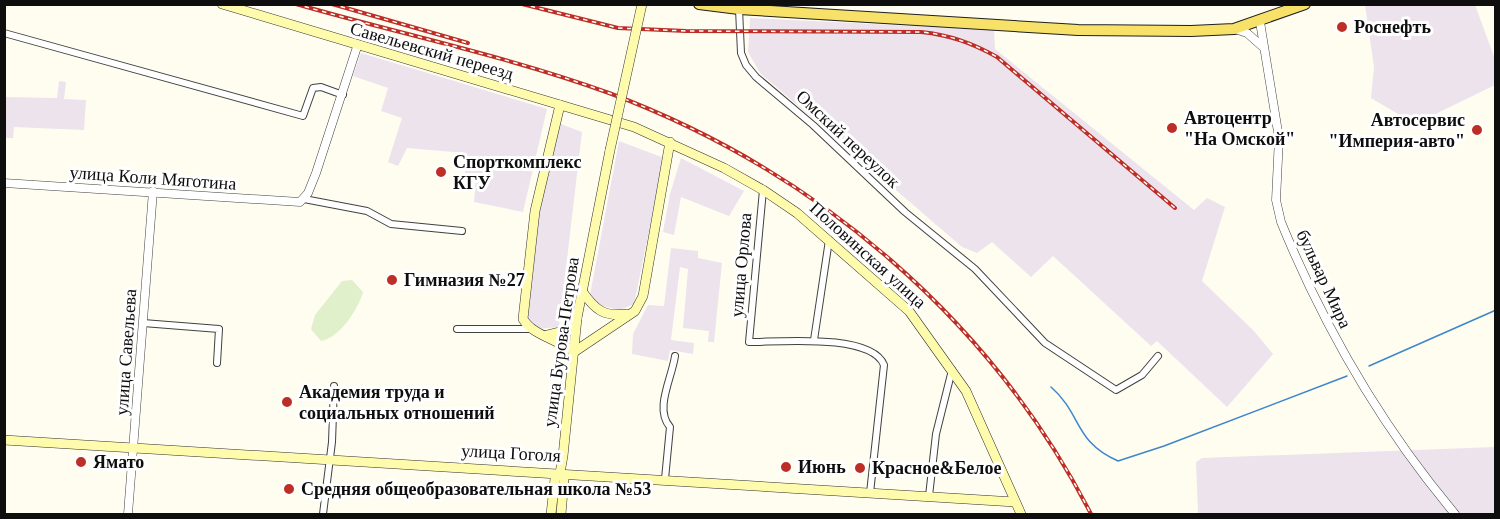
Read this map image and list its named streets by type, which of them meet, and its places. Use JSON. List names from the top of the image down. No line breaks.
{"streets":{"main road":["Савельевский переезд","Половинская улица","улица Бурова-Петрова","улица Гоголя"],"street":["Омский переулок","улица Коли Мяготина","улица Орлова","бульвар Мира","улица Савельева"]},"crossings":[["Савельевский переезд","Половинская улица"],["улица Коли Мяготина","улица Савельева"],["Половинская улица","улица Орлова"],["Половинская улица","улица Гоголя"],["улица Бурова-Петрова","улица Гоголя"],["улица Савельева","улица Гоголя"]],"places":["Роснефть","Автоцентр \"На Омской\"","Автосервис \"Империя-авто\"","Спорткомплекс КГУ","Гимназия №27","Академия труда и социальных отношений","Ямато","Июнь","Красное&Белое","Средняя общеобразовательная школа №53"]}
